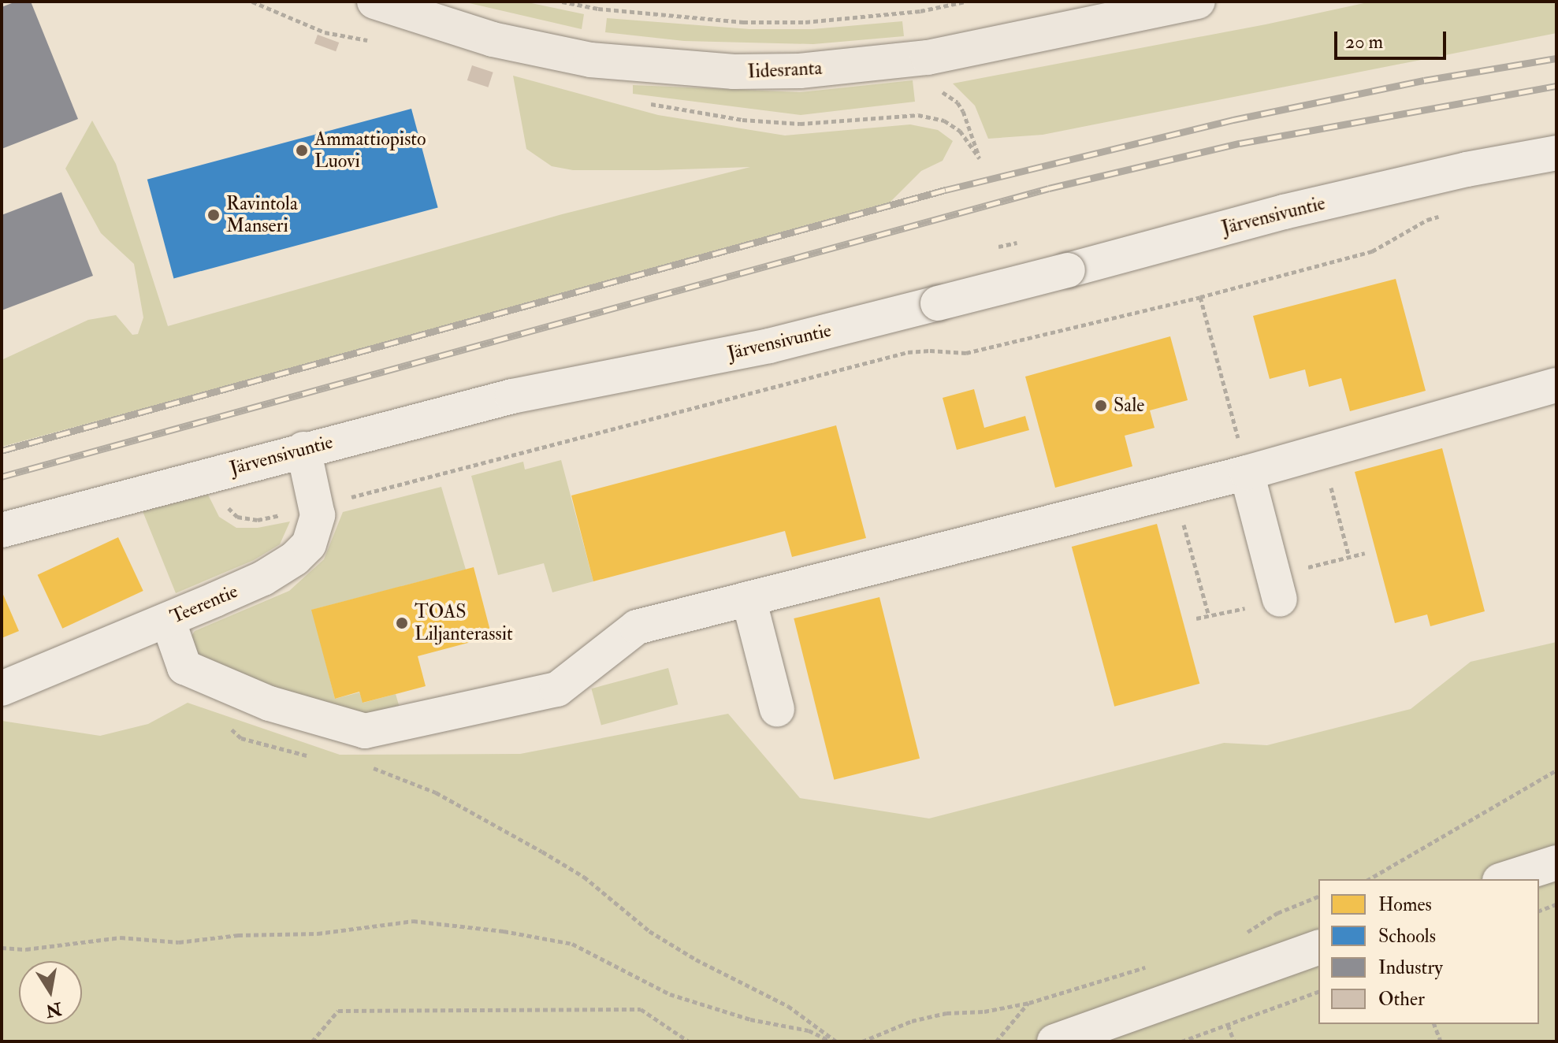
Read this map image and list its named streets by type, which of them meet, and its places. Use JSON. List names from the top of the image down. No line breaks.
{"streets":{"main road":["Iidesranta"],"street":["Järvensivuntie","Teerentie"]},"crossings":[["Järvensivuntie","Teerentie"]],"places":["Ammattiopisto Luovi","Ravintola Manseri","Sale","TOAS Liljanterassit"],"legend":["Homes","Schools","Industry","Other"],"scale_bar":"20 m","north":"bottom"}
